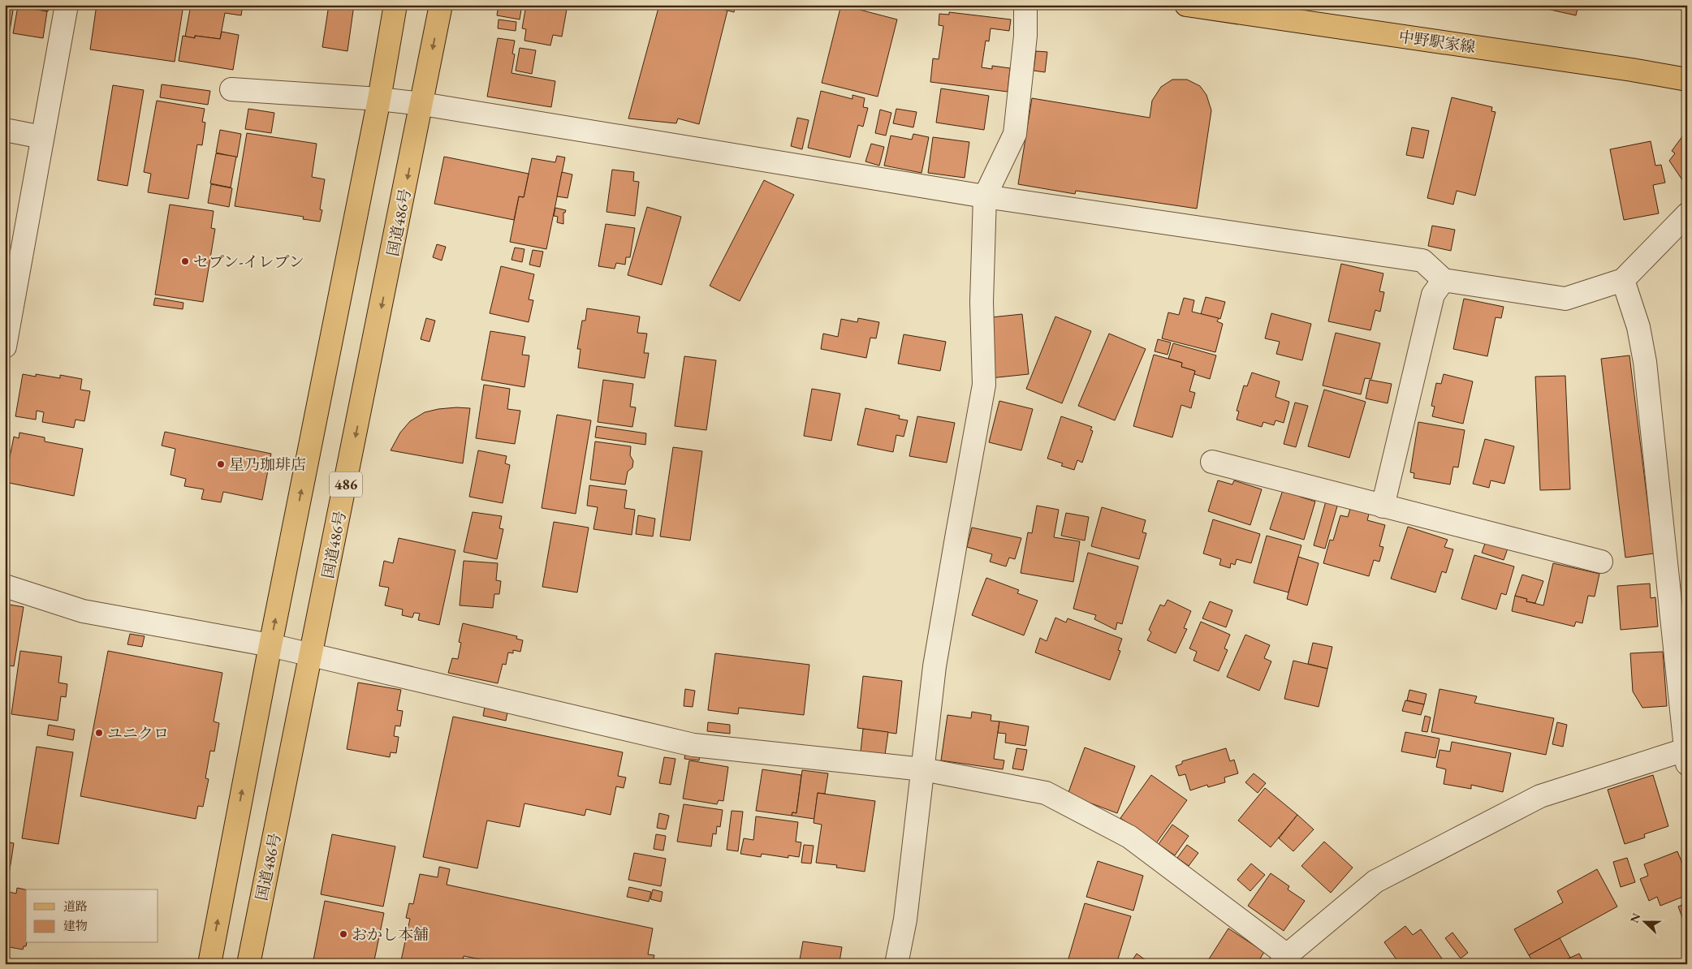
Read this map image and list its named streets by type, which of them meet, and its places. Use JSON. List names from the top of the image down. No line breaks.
{"streets":{"main road":["中野駅家線","国道486号","486"]},"places":["セブン-イレブン","星乃珈琲店","ユニクロ","おかし本舗"],"legend":["道路","建物"],"north":"left"}
